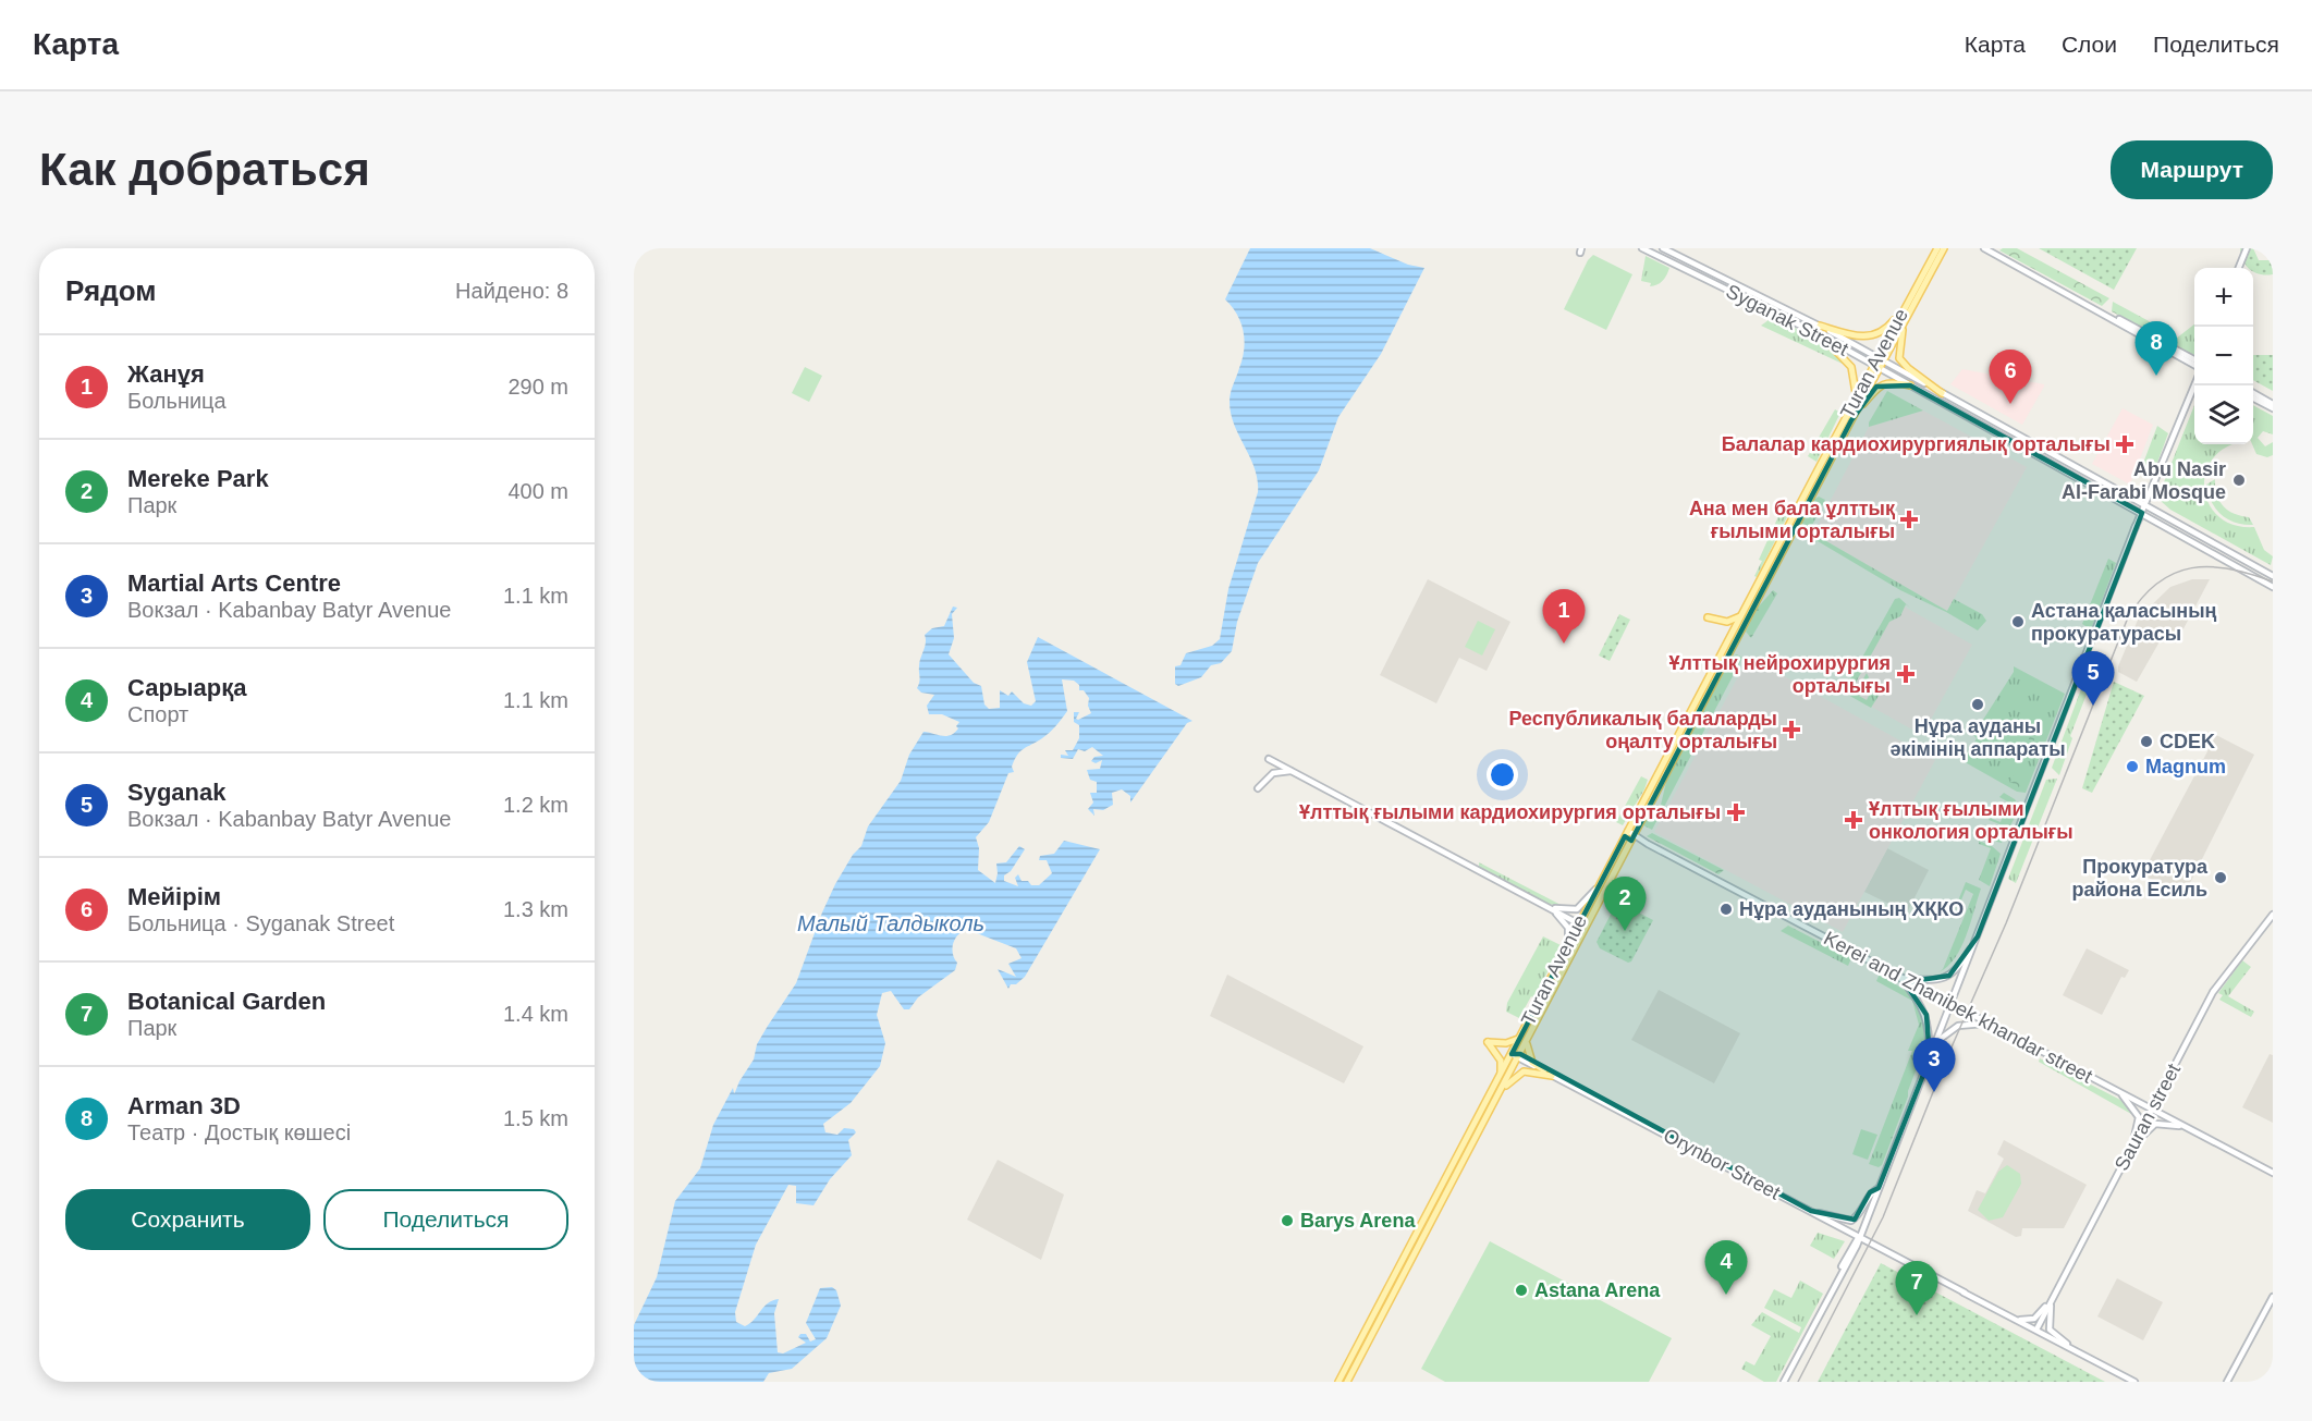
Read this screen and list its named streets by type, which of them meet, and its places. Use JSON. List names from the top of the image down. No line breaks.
{"streets":{"main road":["Syganak Street","Turan Avenue","Kerei and Zhanibek khandar street","Sauran street","Orynbor Street"]},"crossings":[["Syganak Street","Turan Avenue"],["Turan Avenue","Kerei and Zhanibek khandar street"],["Turan Avenue","Orynbor Street"],["Kerei and Zhanibek khandar street","Sauran street"],["Sauran street","Orynbor Street"]],"water":["Малый Талдыколь"],"places":{"health":["Балалар кардиохирургиялық орталығы","Ана мен бала ұлттық ғылыми орталығы","Ұлттық нейрохирургия орталығы","Республикалық балаларды оңалту орталығы","Ұлттық ғылыми кардиохирургия орталығы","Ұлттық ғылыми онкология орталығы"],"other":["Abu Nasir Al-Farabi Mosque","Астана қаласының прокуратурасы","Нұра ауданы әкімінің аппараты","CDEK","Magnum","Прокуратура района Есиль","Нұра ауданының ХҚКО","Barys Arena","Astana Arena"]},"page":{"header":"Карта","nav":["Карта","Слои","Поделиться"],"buttons":["Маршрут",["Сохранить","Поделиться"]],"title":"Как добраться","heading":["Рядом","Найдено: 8"],"map_buttons":["+","−"],"pins":["8","6","1","5","2","3","4","7"],"list":[{"mark":"1","name":"Жанұя","note":"Больница","value":"290 m"},{"mark":"2","name":"Mereke Park","note":"Парк","value":"400 m"},{"mark":"3","name":"Martial Arts Centre","note":"Вокзал · Kabanbay Batyr Avenue","value":"1.1 km"},{"mark":"4","name":"Сарыарқа","note":"Спорт","value":"1.1 km"},{"mark":"5","name":"Syganak","note":"Вокзал · Kabanbay Batyr Avenue","value":"1.2 km"},{"mark":"6","name":"Мейірім","note":"Больница · Syganak Street","value":"1.3 km"},{"mark":"7","name":"Botanical Garden","note":"Парк","value":"1.4 km"},{"mark":"8","name":"Arman 3D","note":"Театр · Достық көшесі","value":"1.5 km"}]}}
